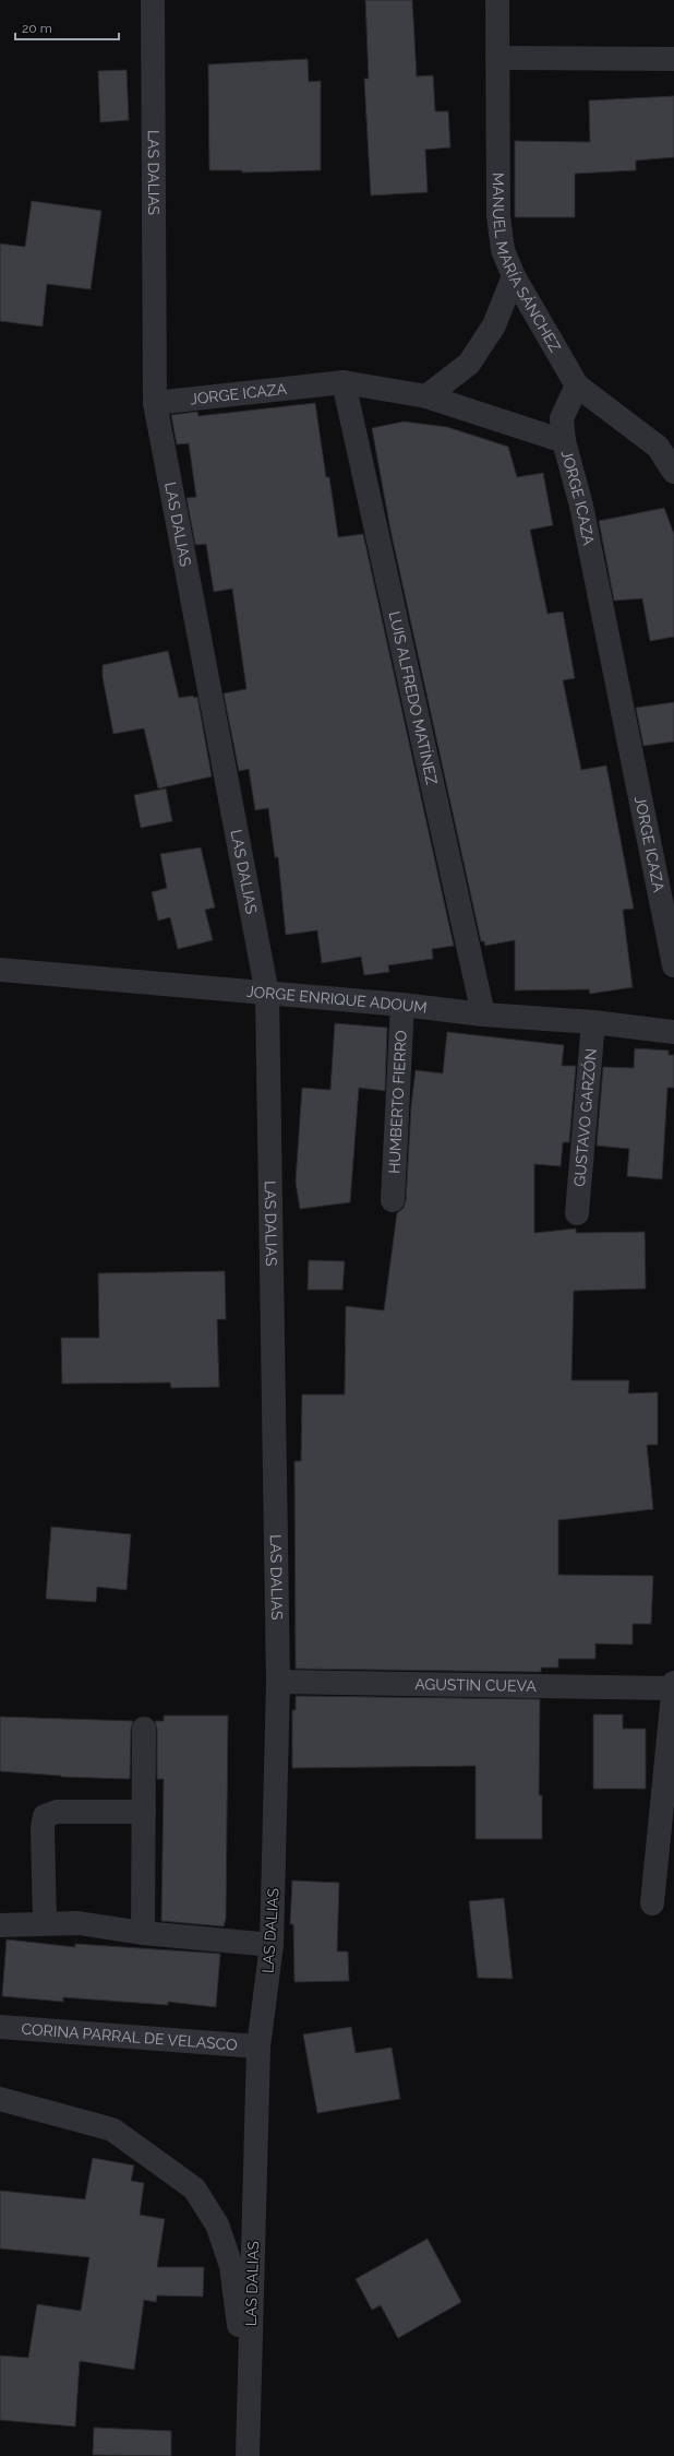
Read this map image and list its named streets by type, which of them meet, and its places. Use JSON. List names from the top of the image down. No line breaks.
{"streets":{"street":["LAS DALIAS","MANUEL MARÍA SÁNCHEZ","JORGE ICAZA","LUIS ALFREDO MATÍNEZ","JORGE ENRIQUE ADOUM","HUMBERTO FIERRO","GUSTAVO GARZÓN","AGUSTIN CUEVA","CORINA PARRAL DE VELASCO"]},"crossings":[["LAS DALIAS","JORGE ICAZA"],["LAS DALIAS","JORGE ENRIQUE ADOUM"],["LAS DALIAS","AGUSTIN CUEVA"],["LAS DALIAS","CORINA PARRAL DE VELASCO"],["JORGE ICAZA","LUIS ALFREDO MATÍNEZ"],["LUIS ALFREDO MATÍNEZ","JORGE ENRIQUE ADOUM"],["JORGE ENRIQUE ADOUM","HUMBERTO FIERRO"],["JORGE ENRIQUE ADOUM","GUSTAVO GARZÓN"]],"scale_bar":"20 m"}
